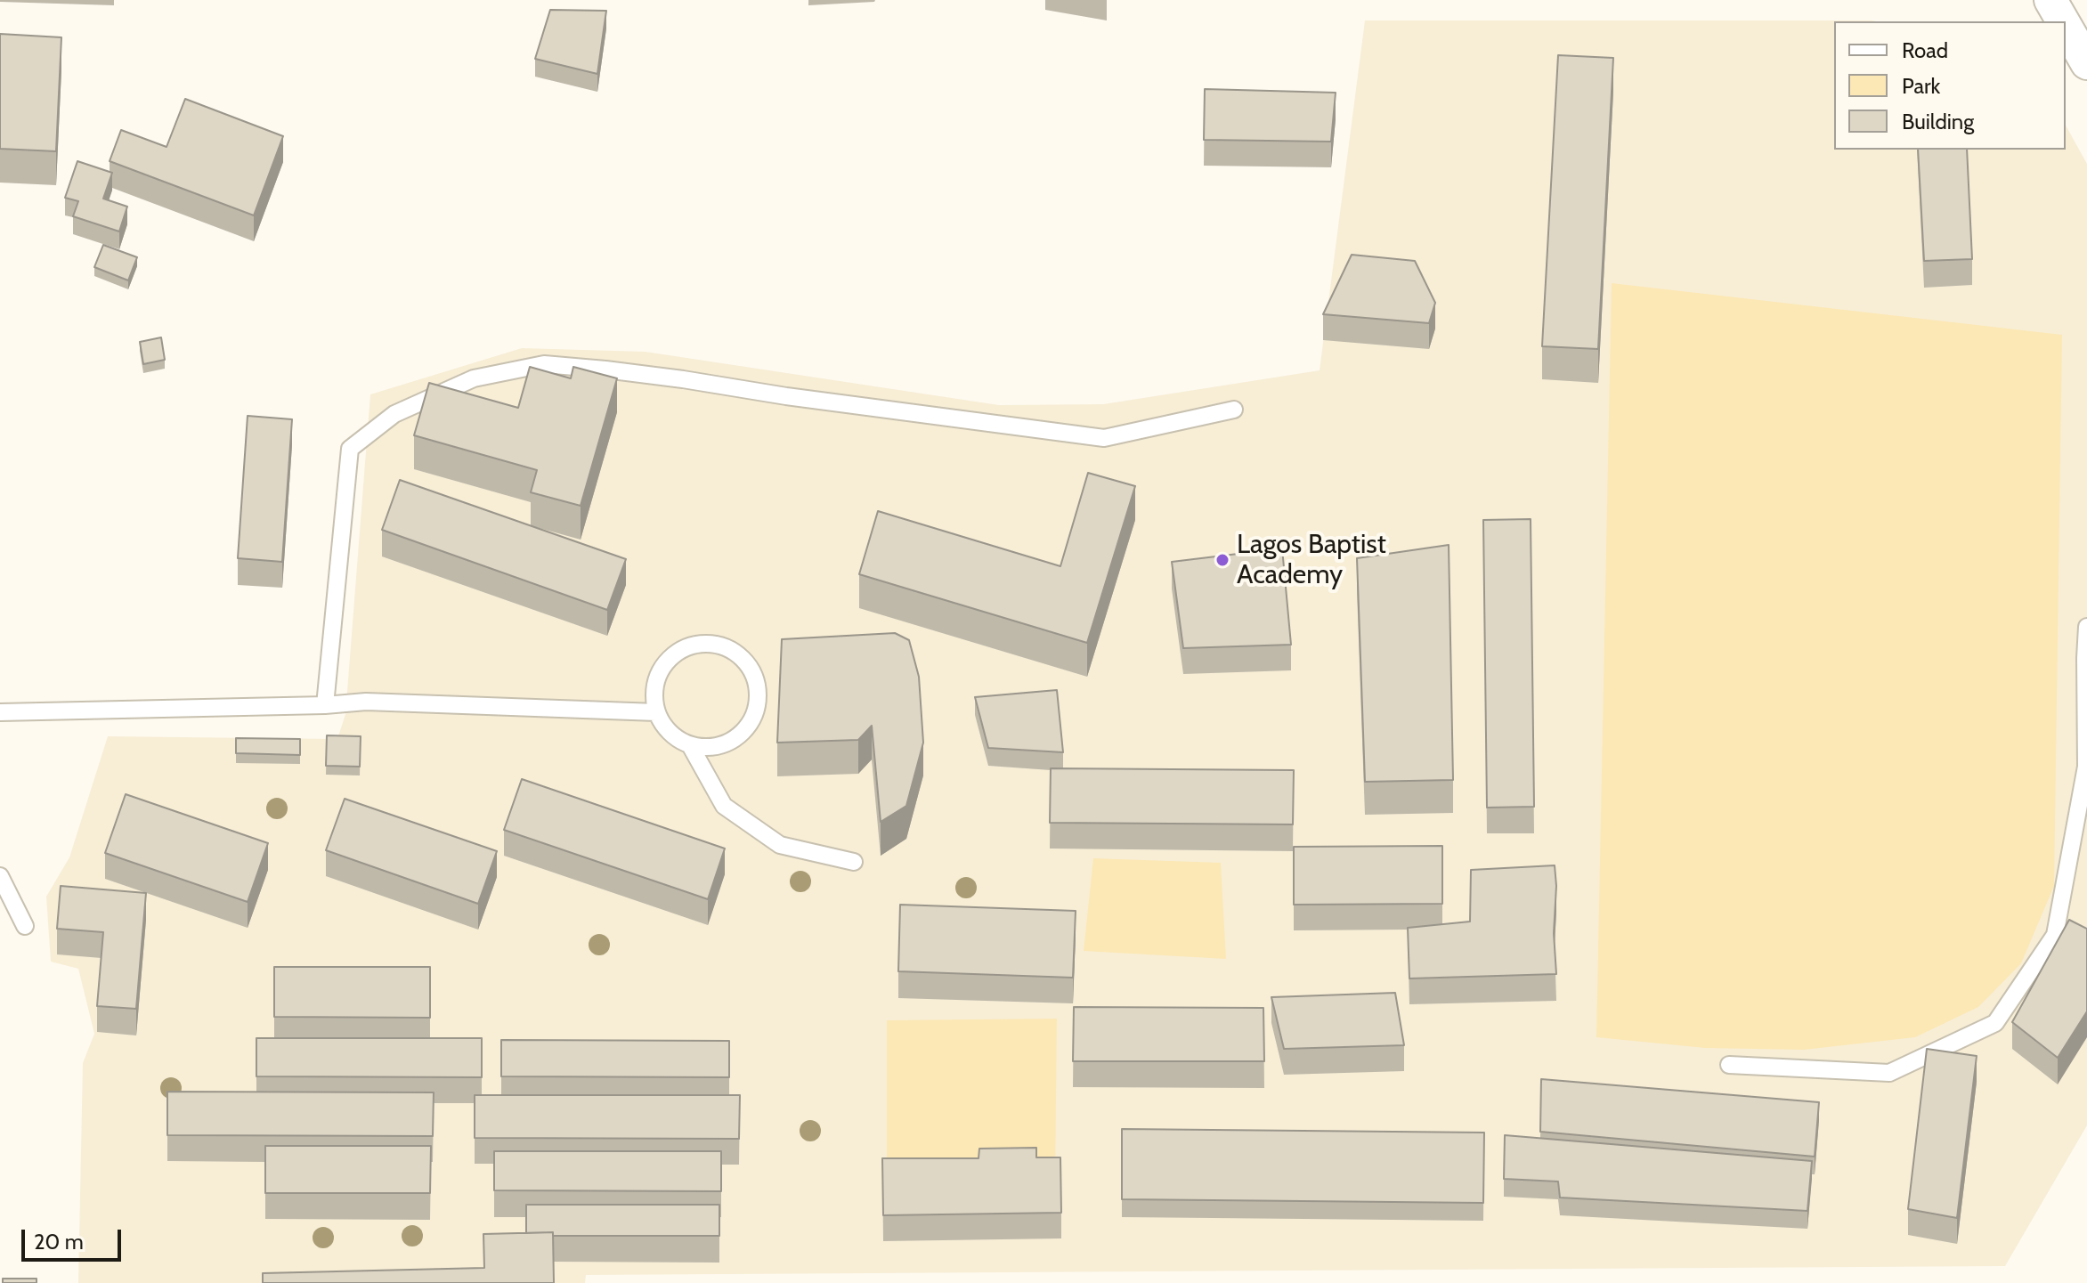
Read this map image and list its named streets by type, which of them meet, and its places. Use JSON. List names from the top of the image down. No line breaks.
{"places":["Lagos Baptist Academy"],"legend":["Road","Park","Building"],"scale_bar":"20 m"}
